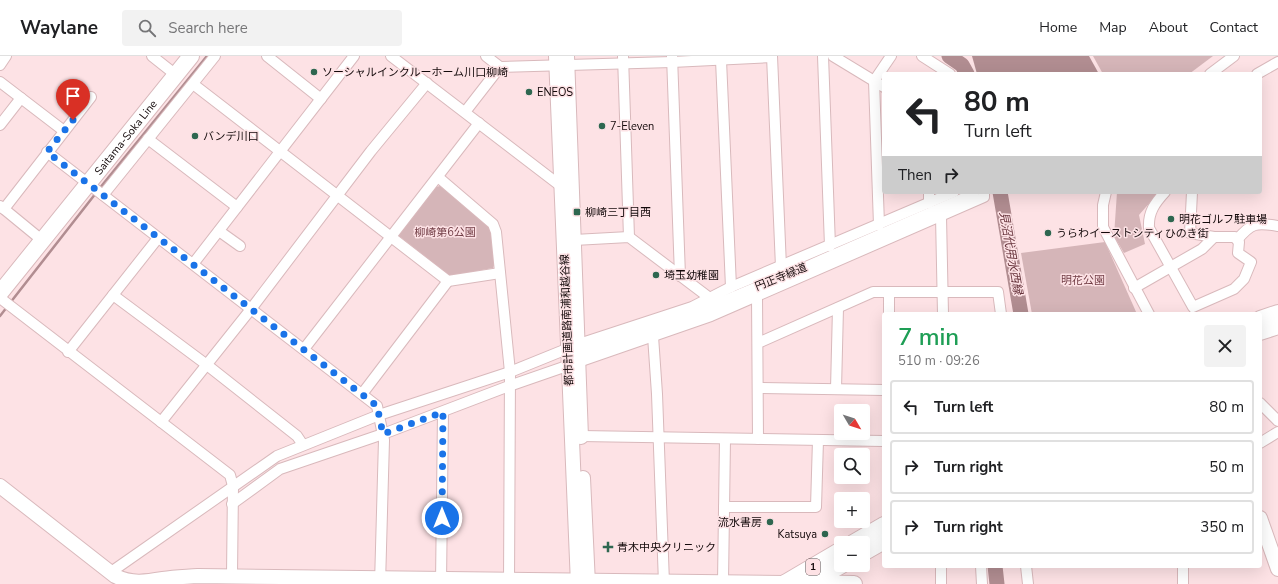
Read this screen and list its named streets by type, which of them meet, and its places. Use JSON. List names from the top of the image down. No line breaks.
{"streets":{"main road":["Saitama-Soka Line","1"],"street":["円正寺緑道","都市計画道路南浦和越谷線"]},"crossings":[["円正寺緑道","都市計画道路南浦和越谷線"]],"water":["見沼代用水西縁"],"parks":["柳崎第6公園","明花公園"],"places":{"other":["ソーシャルインクルーホーム川口柳崎","ENEOS","7-Eleven","バンデ川口","明花ゴルフ駐車場","うらわイーストシティひのき街","埼玉幼稚園","流水書房","Katsuya"],"transit":["柳崎三丁目西"],"health":["青木中央クリニック"]},"north":"bottom right","page":{"header":"Waylane","search":"Search here","nav":["Home","Map","About","Contact"],"turn":["80 m","Turn left"],"then":"Then","heading":["7 min","510 m · 09:26"],"list":[{"name":"Turn left","value":"80 m"},{"name":"Turn right","value":"50 m"},{"name":"Turn right","value":"350 m"}],"map_buttons":["+","−"]}}
